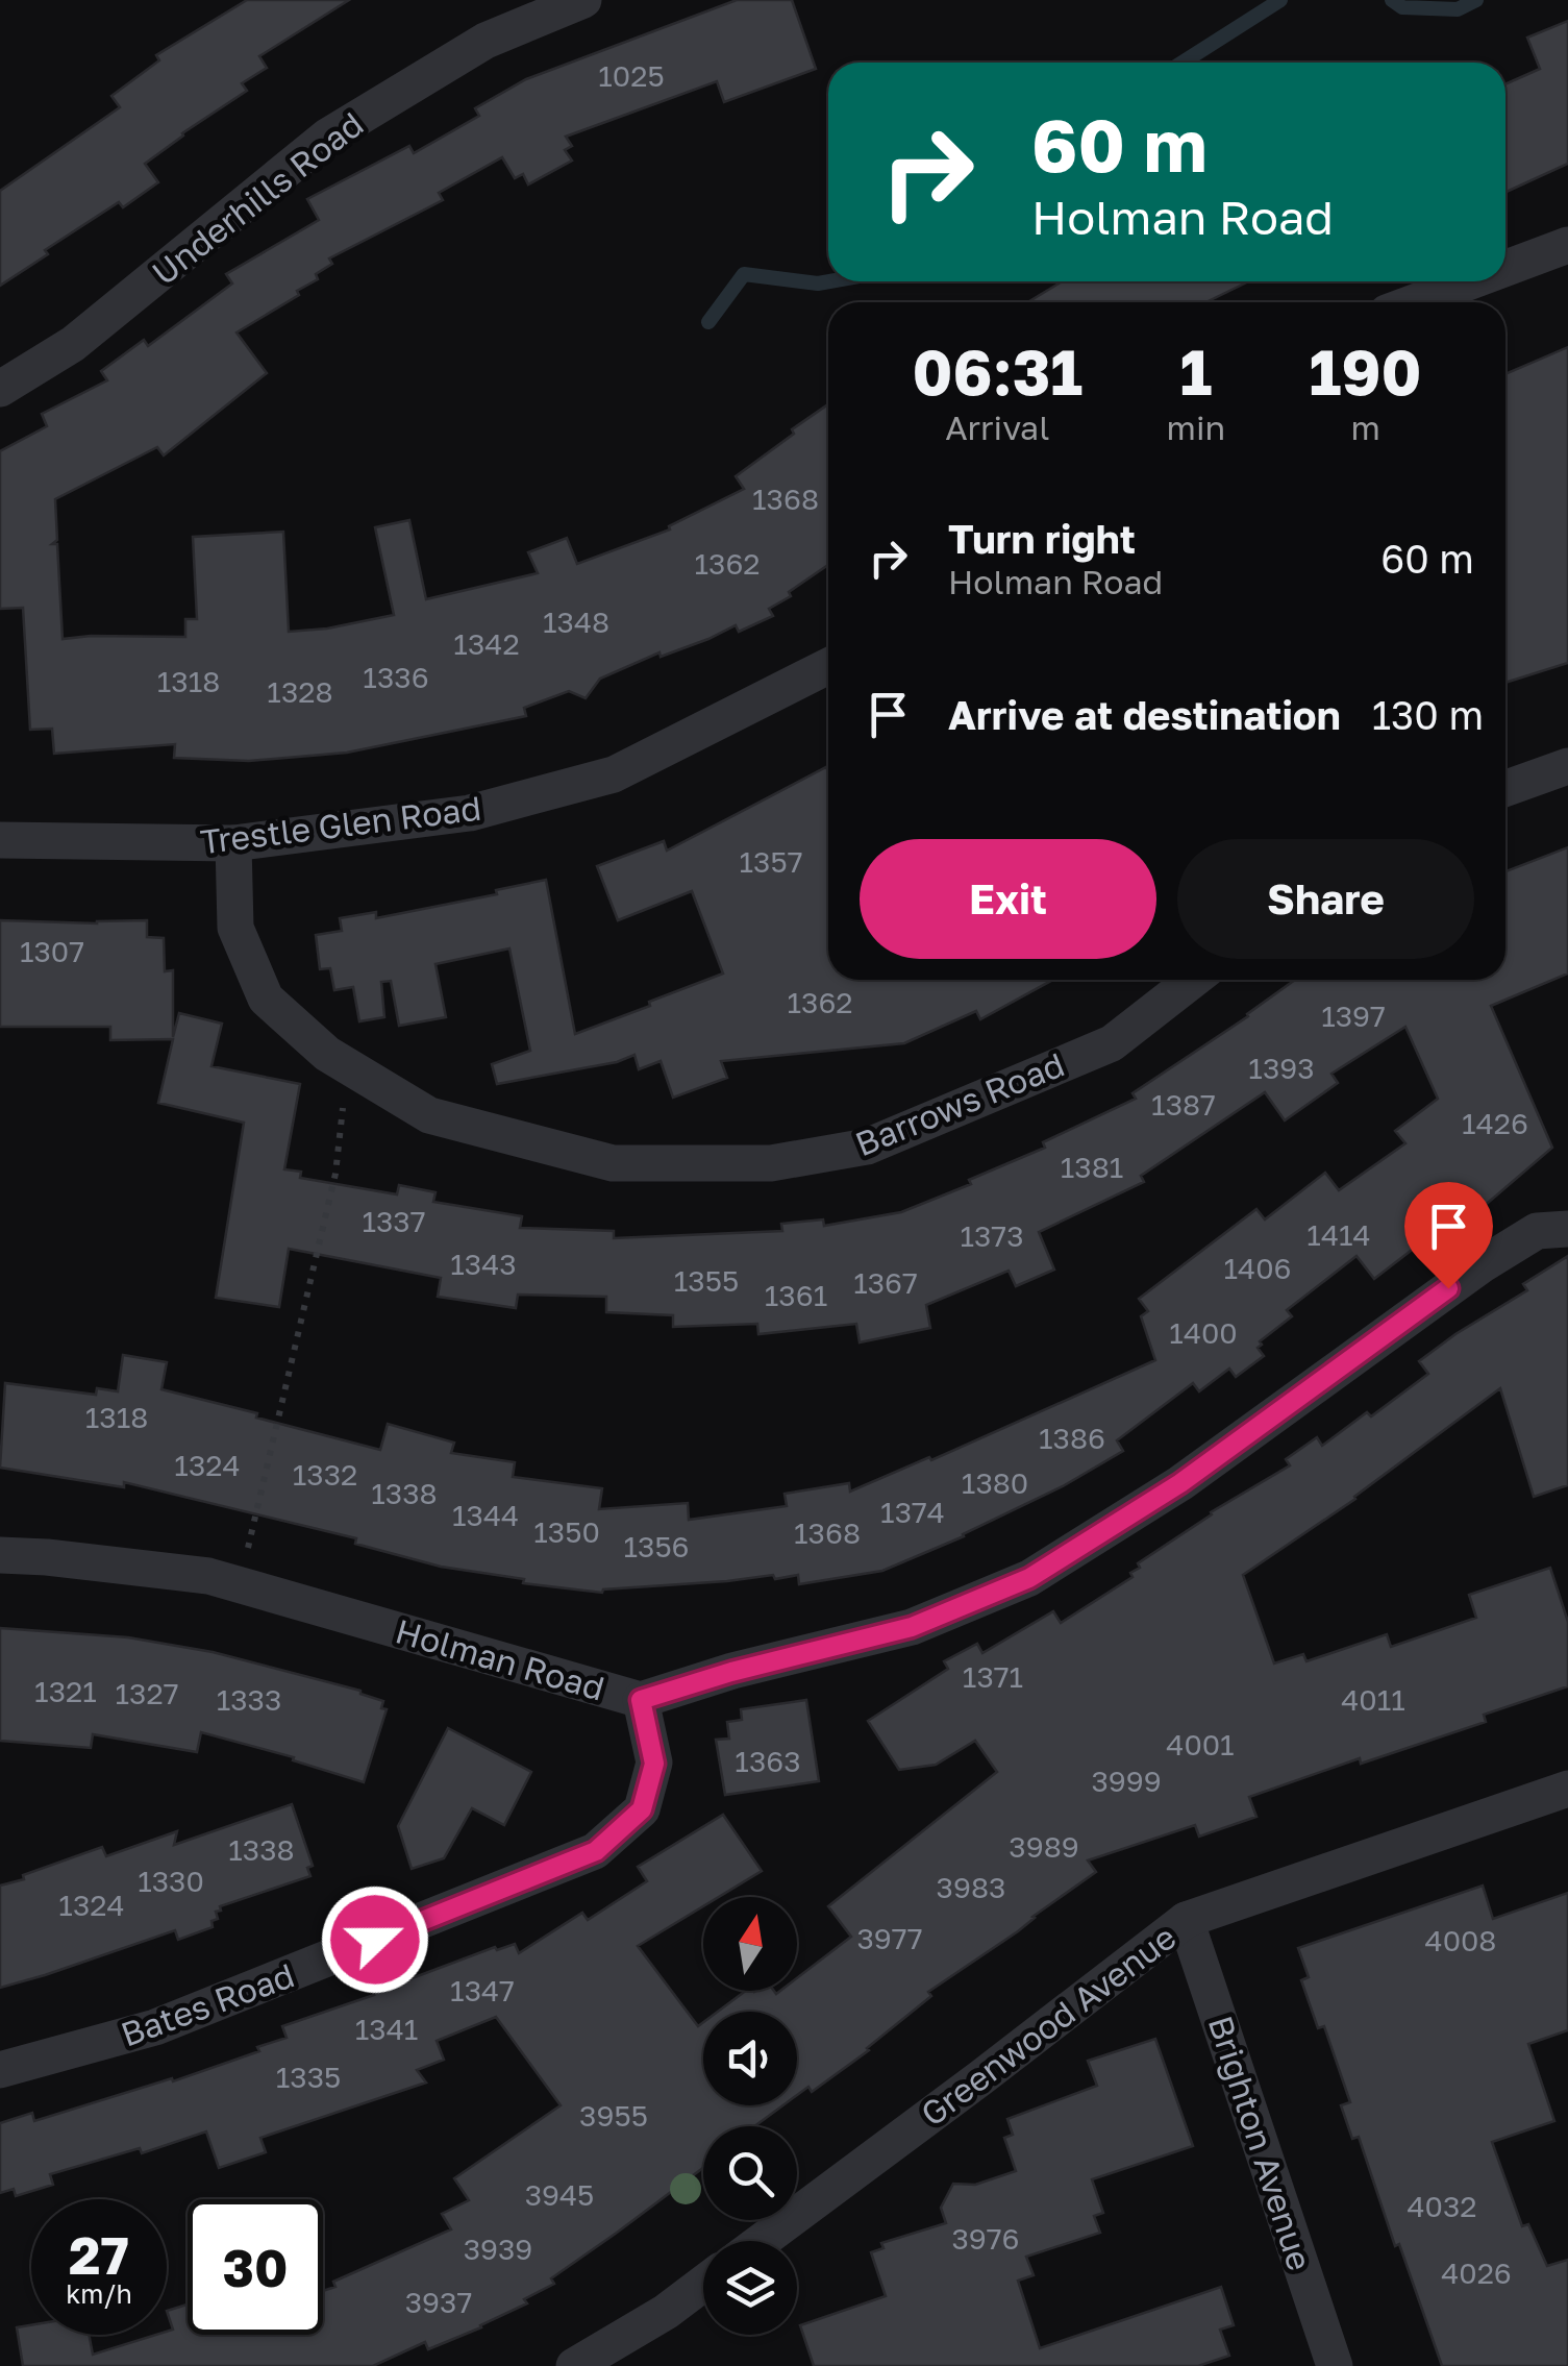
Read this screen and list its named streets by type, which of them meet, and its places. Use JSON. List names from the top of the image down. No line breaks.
{"streets":{"street":["Underhills Road","Trestle Glen Road","Barrows Road","Holman Road","Bates Road","Greenwood Avenue","Brighton Avenue"]},"crossings":[["Trestle Glen Road","Barrows Road"],["Holman Road","Bates Road"],["Greenwood Avenue","Brighton Avenue"]],"house_numbers":["1025","1368","1362","1348","1342","1336","1318","1328","1357","1307","1362","1397","1393","1387","1426","1381","1337","1414","1373","1343","1406","1355","1367","1361","1400","1318","1386","1324","1332","1380","1338","1374","1344","1350","1368","1356","1371","1321","1327","1333","4011","4001","1363","3999","3989","1338","1330","3983","1324","3977","4008","1347","1341","1335","3955","3945","4032","3976","3939","4026","3937"],"north":"top","page":{"turn":["60 m","Holman Road"],"eta":["06:31","Arrival","1","min","190","m"],"list":[{"name":"Turn right","note":"Holman Road","value":"60 m"},{"name":"Arrive at destination","value":"130 m"}],"buttons":["Exit","Share"],"speed":"27 km/h","limit":"30"}}
